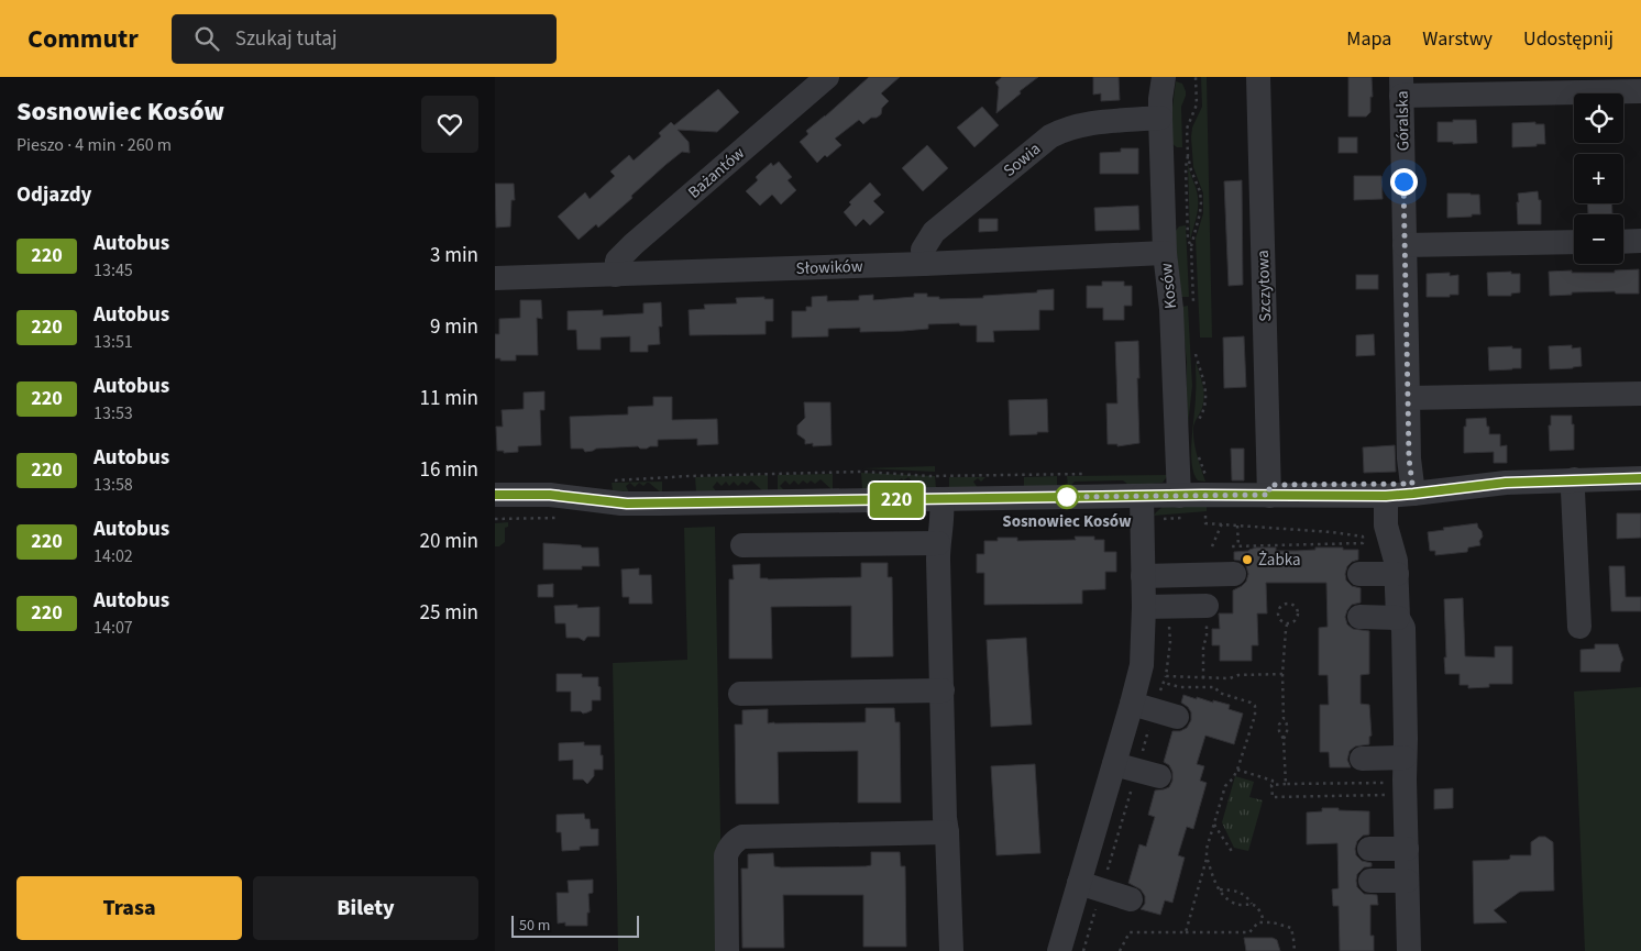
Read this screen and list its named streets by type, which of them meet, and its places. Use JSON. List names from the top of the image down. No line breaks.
{"streets":{"street":["Góralska","Sowia","Bażantów","Słowików","Kosów","Szczytowa"]},"crossings":[["Sowia","Słowików"],["Sowia","Kosów"],["Bażantów","Słowików"],["Słowików","Kosów"]],"places":["Sosnowiec Kosów","Żabka"],"lines":["bus line 220"],"scale_bar":"50 m","page":{"header":"Commutr","search":"Szukaj tutaj","nav":["Mapa","Warstwy","Udostępnij"],"heading":[["Sosnowiec Kosów","Pieszo · 4 min · 260 m"],"Odjazdy"],"on_map":"220","map_buttons":["+","−"],"list":[{"mark":"220","name":"Autobus","note":"13:45","value":"3 min"},{"mark":"220","name":"Autobus","note":"13:51","value":"9 min"},{"mark":"220","name":"Autobus","note":"13:53","value":"11 min"},{"mark":"220","name":"Autobus","note":"13:58","value":"16 min"},{"mark":"220","name":"Autobus","note":"14:02","value":"20 min"},{"mark":"220","name":"Autobus","note":"14:07","value":"25 min"}],"buttons":["Trasa","Bilety"],"scale":"50 m"}}
